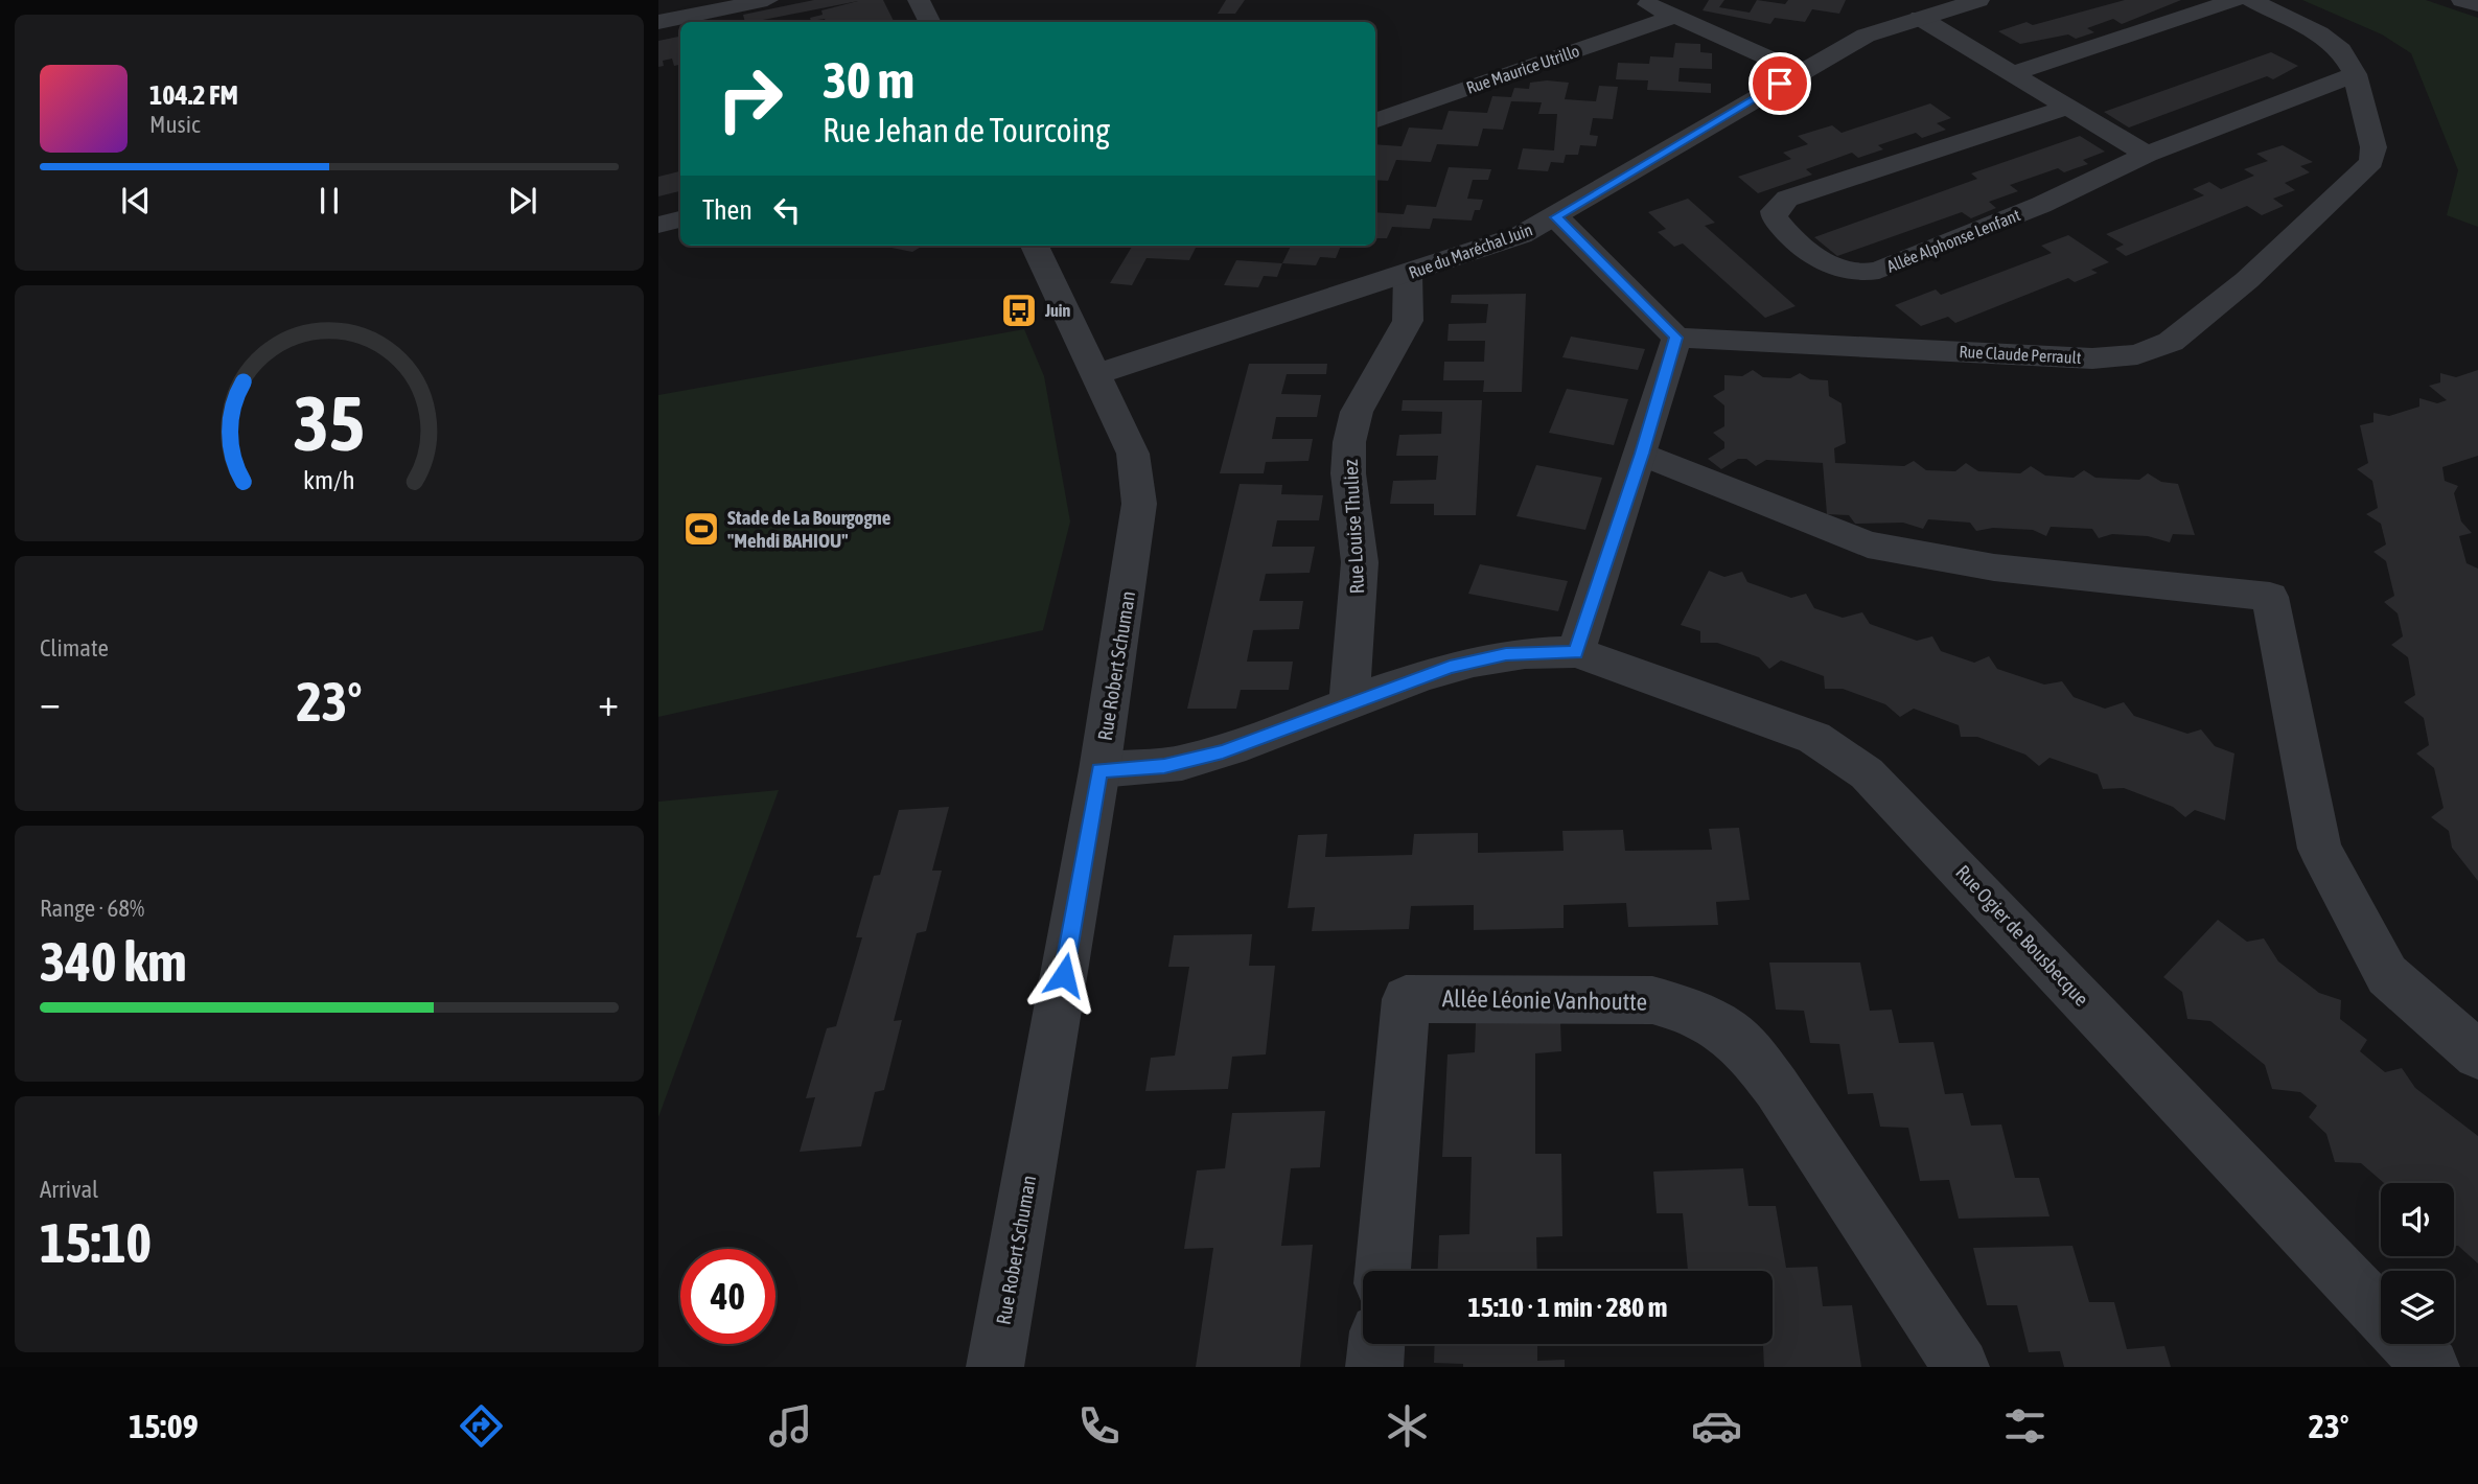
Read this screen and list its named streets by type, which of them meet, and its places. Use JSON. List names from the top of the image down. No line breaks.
{"streets":{"street":["Rue Maurice Utrillo","Allée Alphonse Lenfant","Rue du Maréchal Juin","Rue Claude Perrault","Rue Louise Thuliez","Rue Robert Schuman","Rue Ogier de Bousbecque","Allée Léonie Vanhoutte"]},"crossings":[["Rue du Maréchal Juin","Rue Louise Thuliez"],["Rue du Maréchal Juin","Rue Robert Schuman"],["Rue Louise Thuliez","Rue Ogier de Bousbecque"],["Rue Robert Schuman","Rue Ogier de Bousbecque"]],"places":{"bus stop":["Juin"],"sports":["Stade de La Bourgogne \"Mehdi BAHIOU\""]},"page":{"turn":["30 m","Rue Jehan de Tourcoing"],"song":["104.2 FM","Music"],"then":"Then","tile":["Climate",["Range · 68%","340 km"],["Arrival","15:10"]],"heat":["−","23°","+"],"limit":"40","trip":"15:10 · 1 min · 280 m","tabs":["15:09","23°"],"gauge":["35","km/h"]}}
